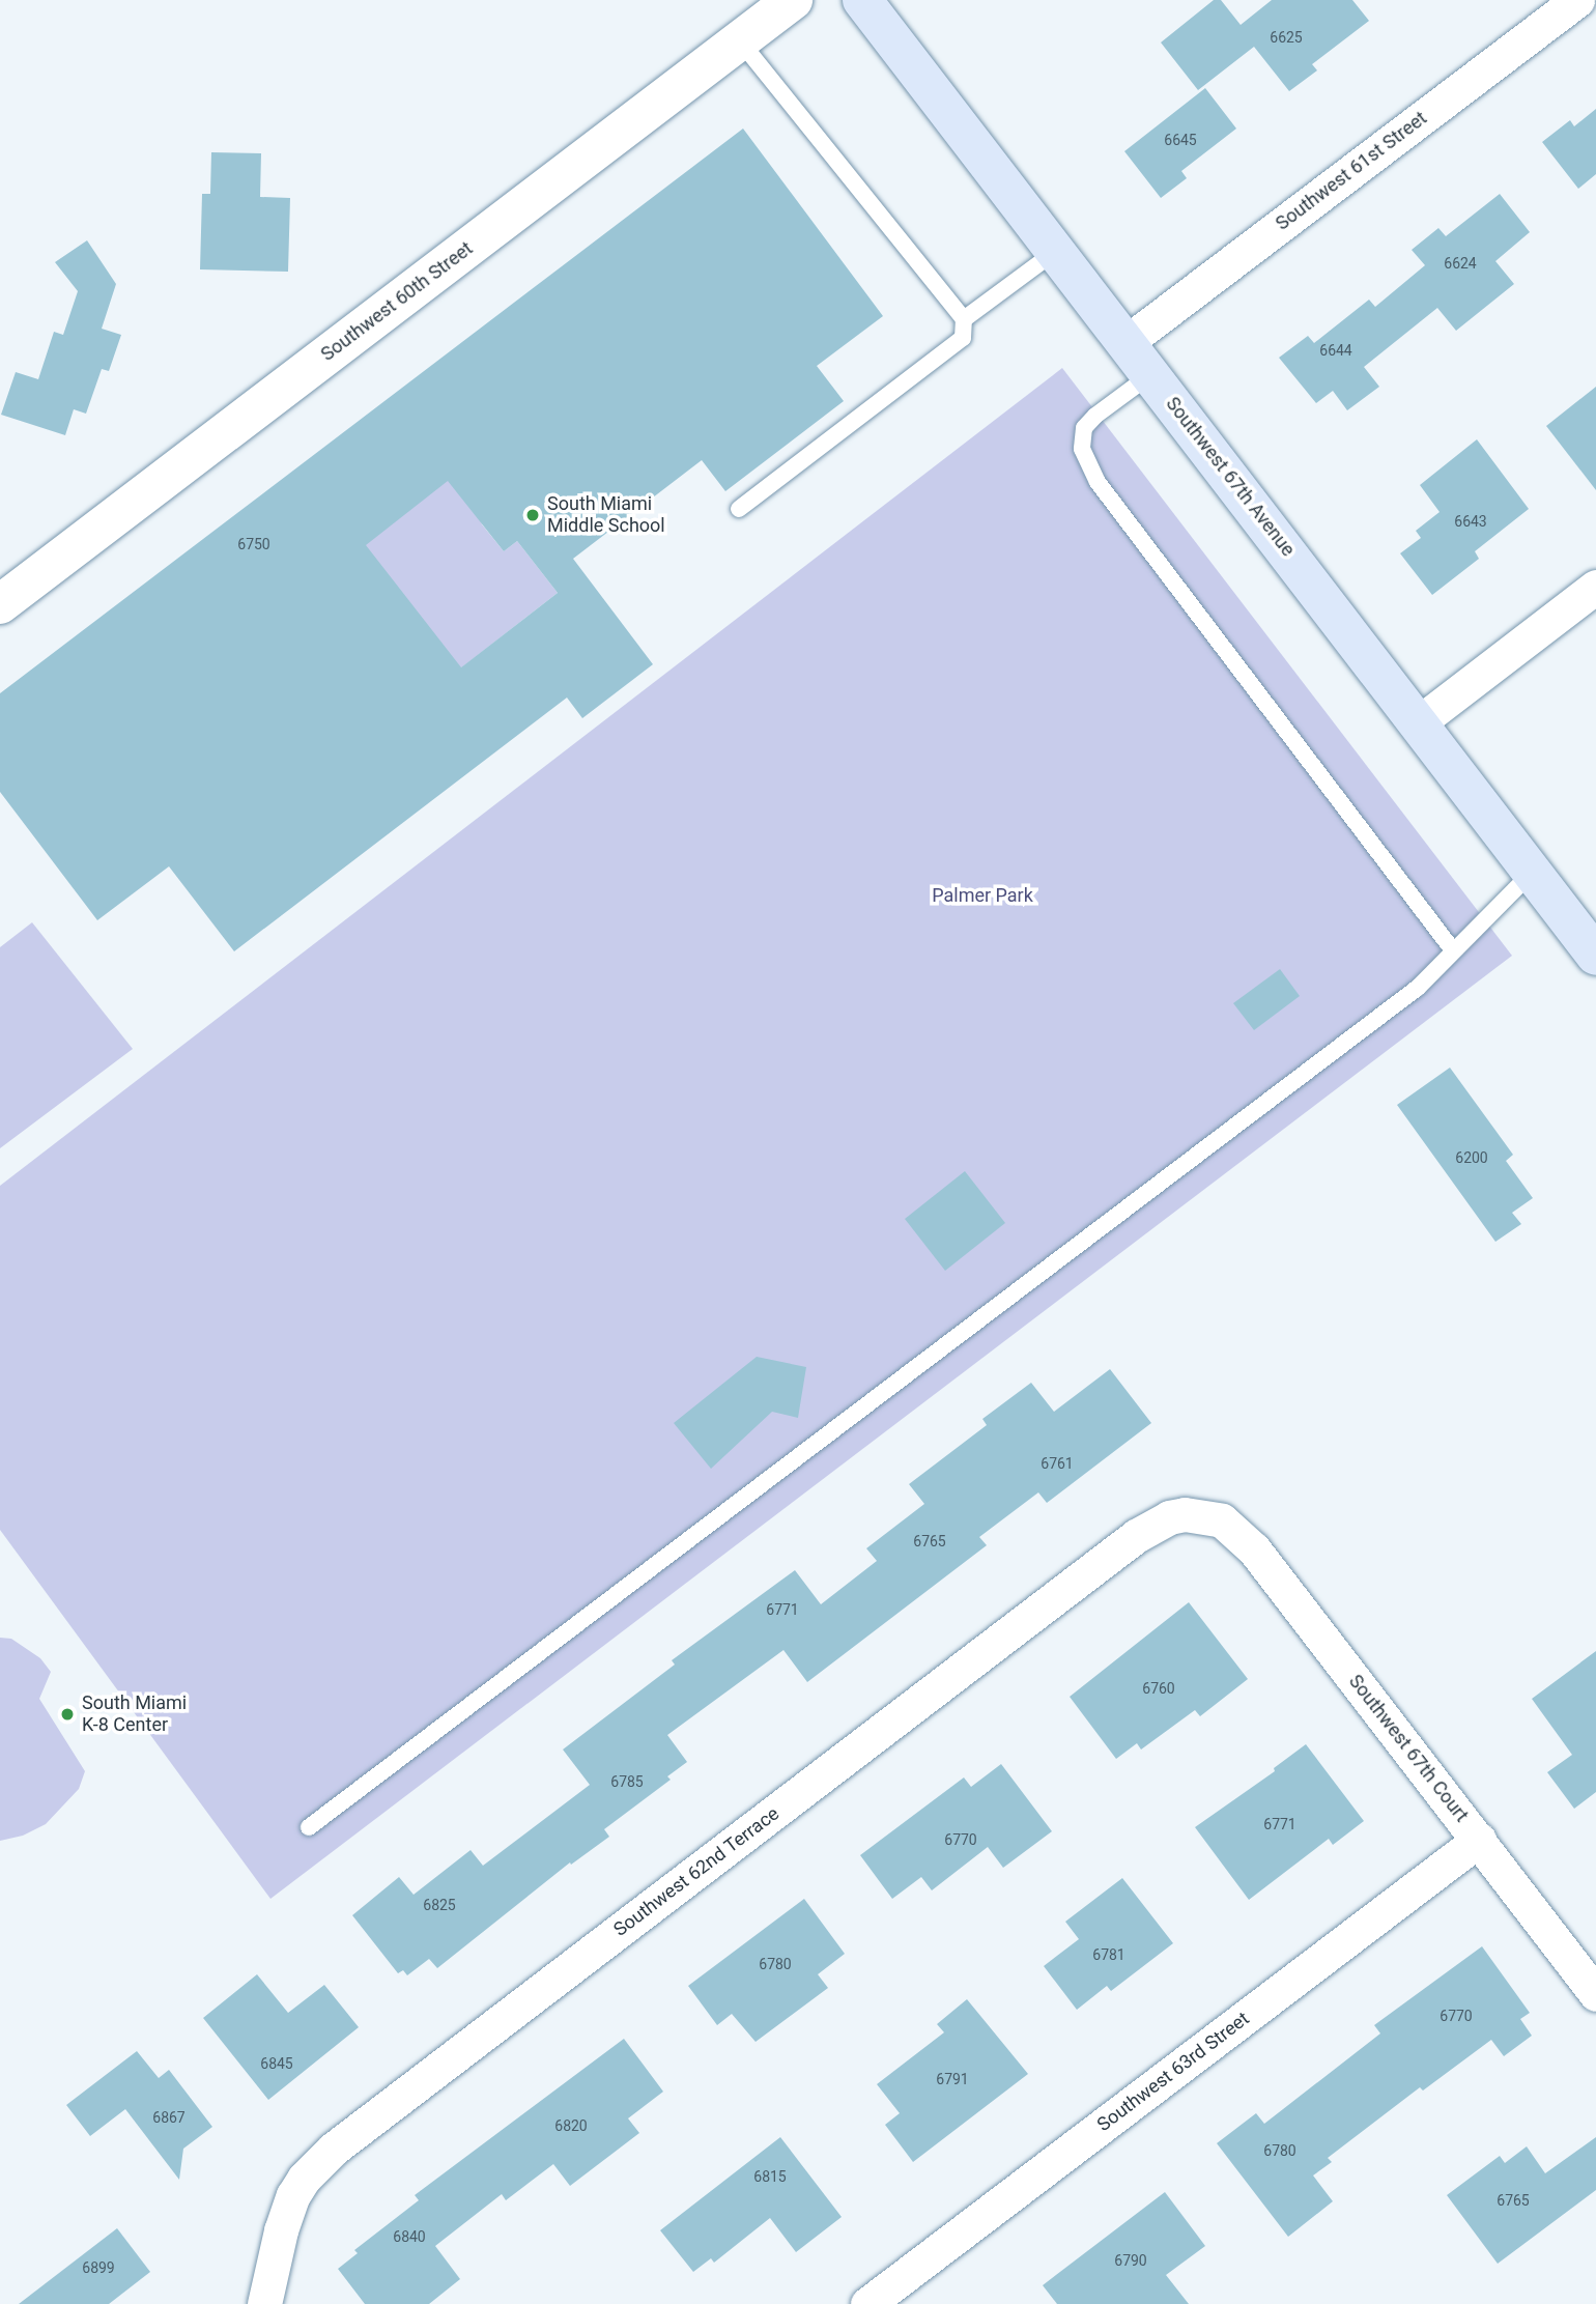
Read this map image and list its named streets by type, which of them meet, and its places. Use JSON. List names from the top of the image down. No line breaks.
{"streets":{"main road":["Southwest 67th Avenue"],"street":["Southwest 61st Street","Southwest 60th Street","Southwest 67th Court","Southwest 62nd Terrace","Southwest 63rd Street"]},"crossings":[["Southwest 61st Street","Southwest 67th Avenue"],["Southwest 67th Court","Southwest 62nd Terrace"],["Southwest 67th Court","Southwest 63rd Street"]],"parks":["Palmer Park"],"places":["South Miami Middle School","South Miami K-8 Center"],"house_numbers":["6625","6645","6624","6644","6643","6750","6200","6761","6765","6771","6760","6785","6771","6770","6825","6781","6780","6770","6845","6791","6867","6820","6780","6815","6765","6840","6790","6899"]}
